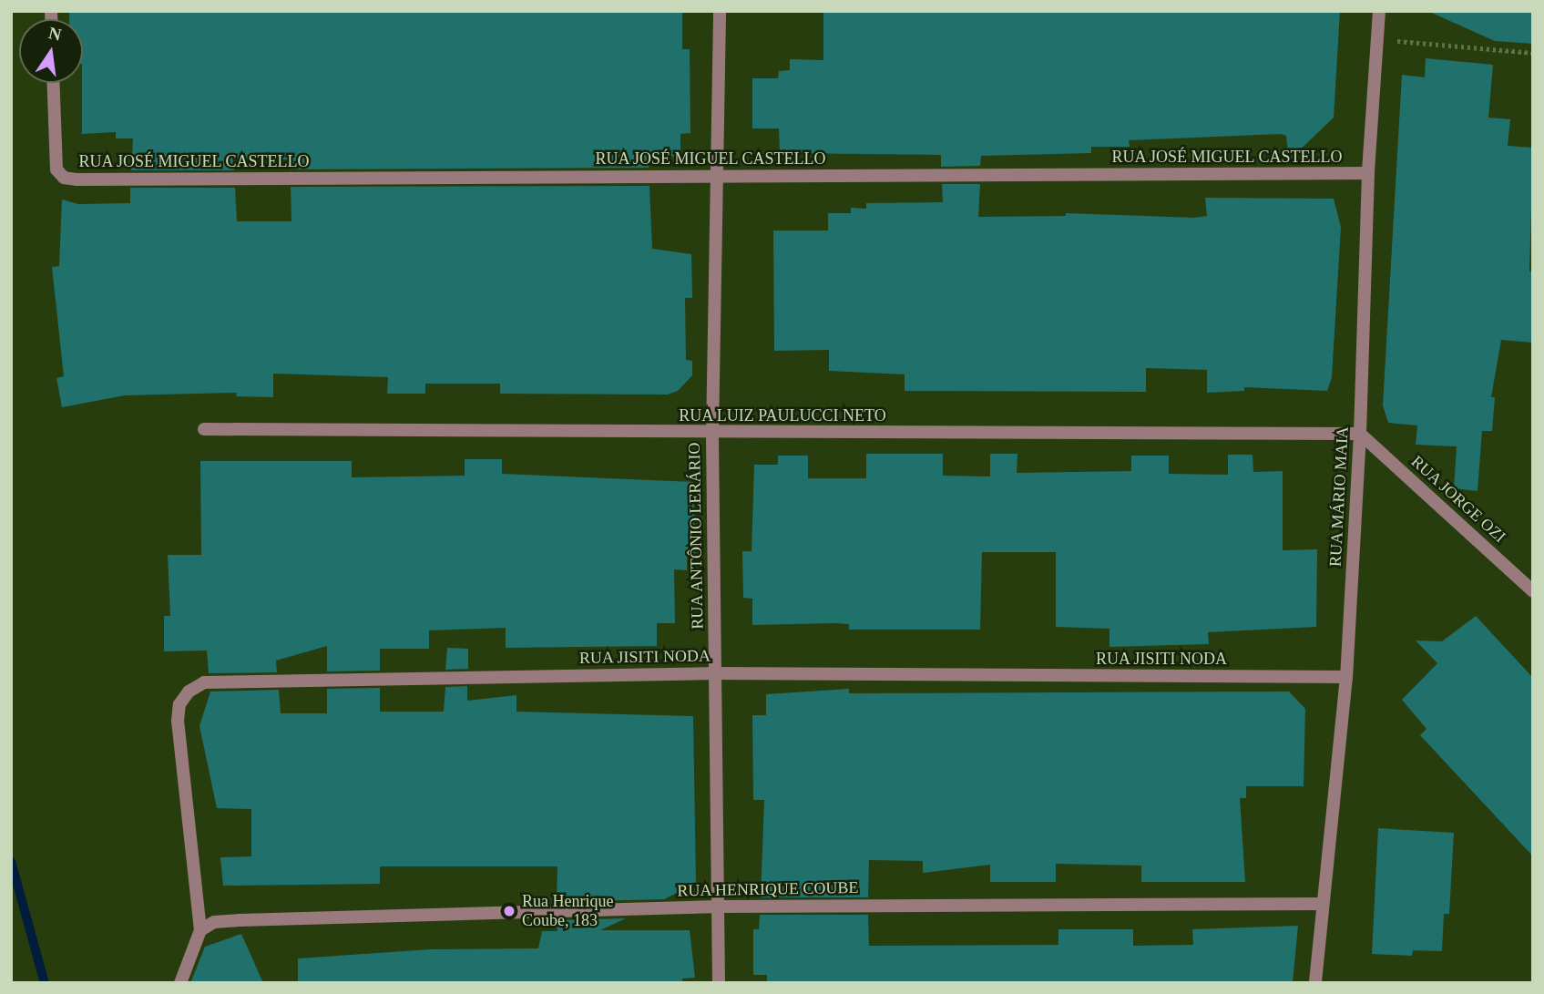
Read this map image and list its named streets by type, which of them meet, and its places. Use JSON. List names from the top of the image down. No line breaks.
{"streets":{"street":["RUA JOSÉ MIGUEL CASTELLO","RUA LUIZ PAULUCCI NETO","RUA MÁRIO MAIA","RUA JORGE OZI","RUA ANTÔNIO LERÁRIO","RUA JISITI NODA","RUA HENRIQUE COUBE"]},"crossings":[["RUA JOSÉ MIGUEL CASTELLO","RUA MÁRIO MAIA"],["RUA JOSÉ MIGUEL CASTELLO","RUA ANTÔNIO LERÁRIO"],["RUA LUIZ PAULUCCI NETO","RUA MÁRIO MAIA"],["RUA LUIZ PAULUCCI NETO","RUA JORGE OZI"],["RUA LUIZ PAULUCCI NETO","RUA ANTÔNIO LERÁRIO"],["RUA MÁRIO MAIA","RUA JORGE OZI"],["RUA MÁRIO MAIA","RUA JISITI NODA"],["RUA MÁRIO MAIA","RUA HENRIQUE COUBE"],["RUA ANTÔNIO LERÁRIO","RUA JISITI NODA"],["RUA ANTÔNIO LERÁRIO","RUA HENRIQUE COUBE"],["RUA JISITI NODA","RUA HENRIQUE COUBE"]],"places":["Rua Henrique Coube, 183"],"north":"top"}
